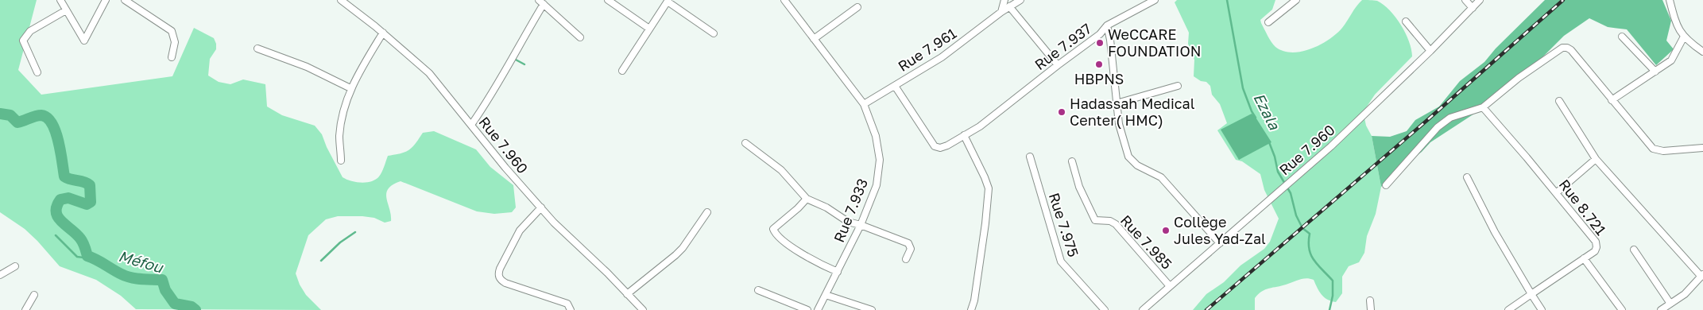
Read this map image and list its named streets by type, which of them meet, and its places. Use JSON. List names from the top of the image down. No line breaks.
{"streets":{"street":["Rue 7.937","Rue 7.961","Rue 7.960","Rue 8.721","Rue 7.933","Rue 7.975","Rue 7.985"]},"crossings":[["Rue 7.937","Rue 7.961"],["Rue 7.937","Rue 7.960"],["Rue 7.961","Rue 7.933"],["Rue 7.960","Rue 7.985"]],"water":["Ezala","Méfou"],"places":["WeCCARE FOUNDATION","HBPNS","Hadassah Medical Center( HMC)","Collège Jules Yad-Zal"]}
